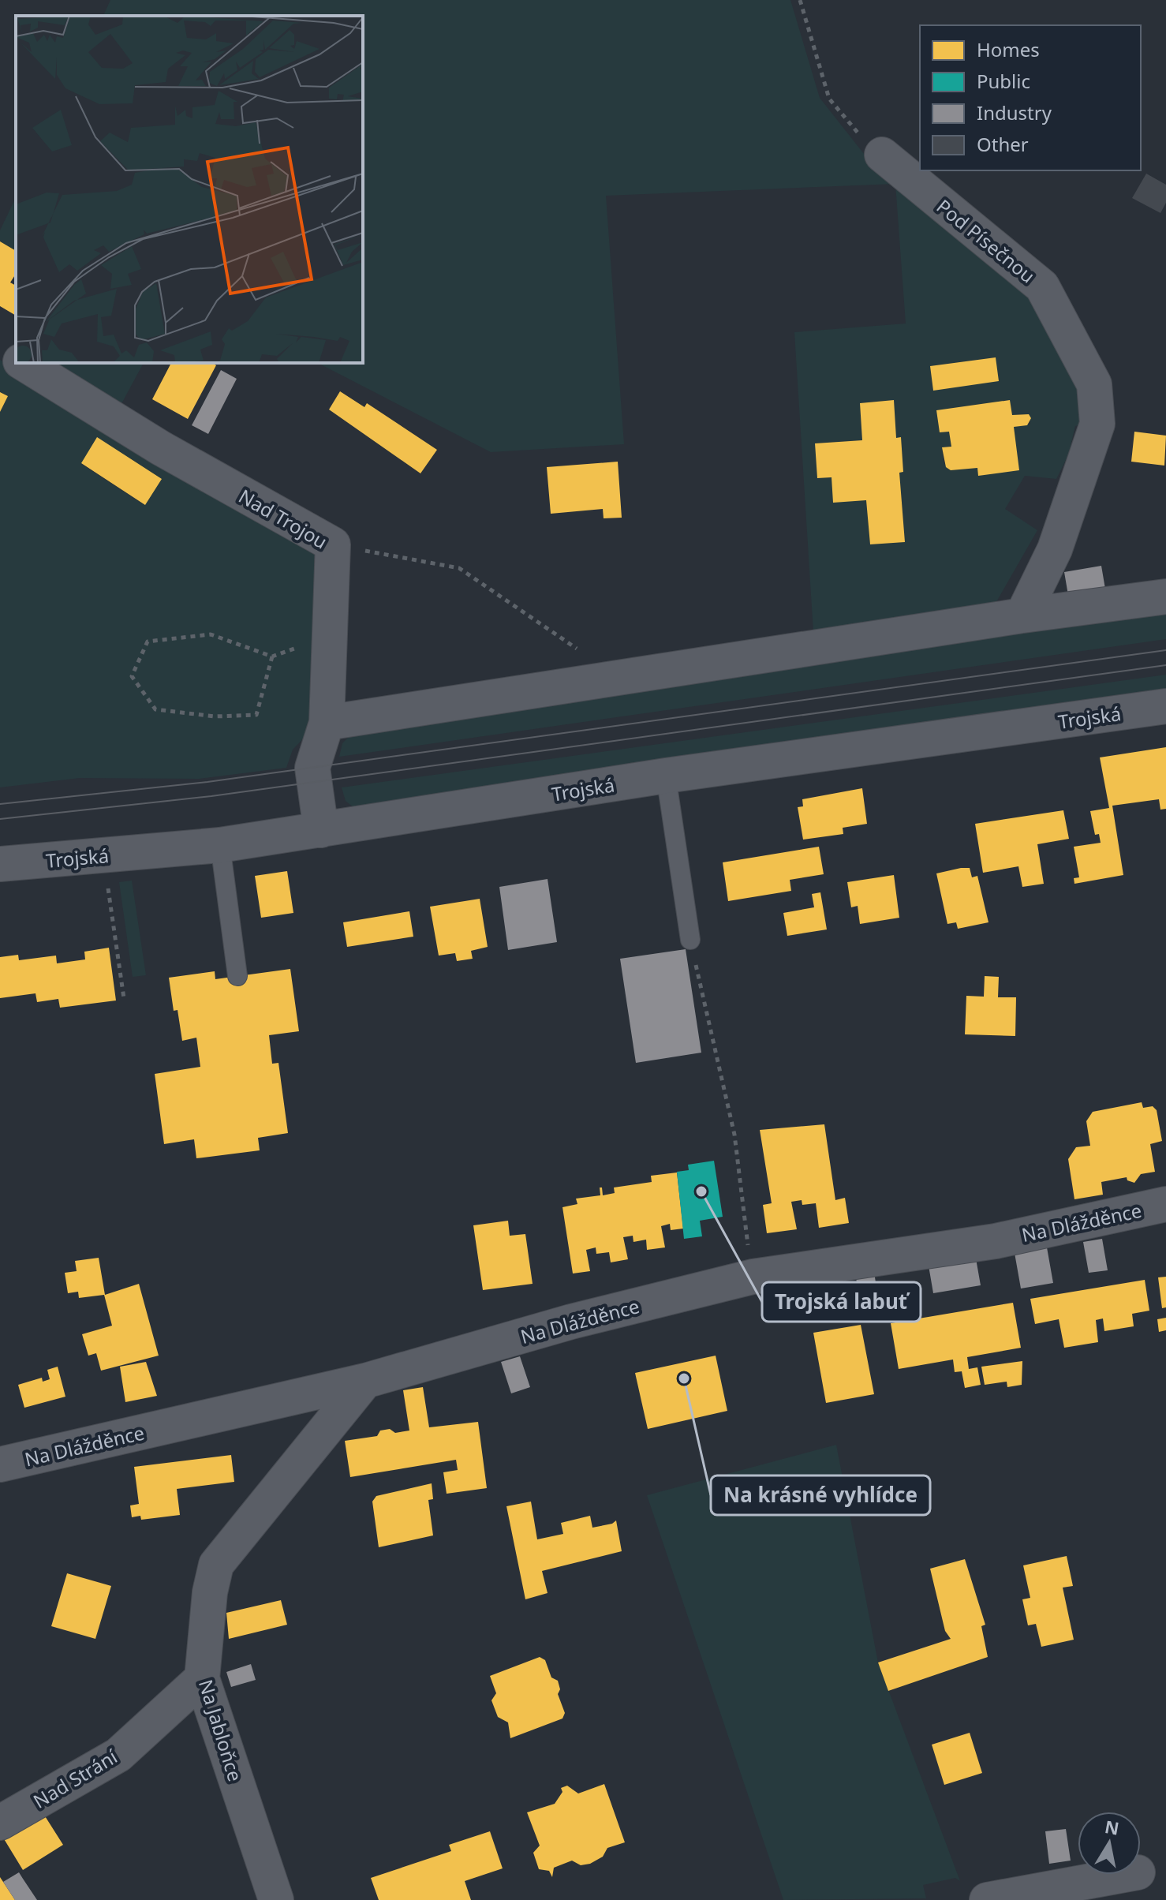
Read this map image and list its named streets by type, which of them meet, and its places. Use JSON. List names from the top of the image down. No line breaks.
{"streets":{"street":["Pod Písečnou","Nad Trojou","Trojská","Na Dlážděnce","Na Jabloňce","Nad Strání"]},"crossings":[["Nad Trojou","Trojská"],["Na Dlážděnce","Na Jabloňce"],["Na Jabloňce","Nad Strání"]],"places":["Trojská labuť","Na krásné vyhlídce"],"legend":["Homes","Public","Industry","Other"],"north":"top"}
